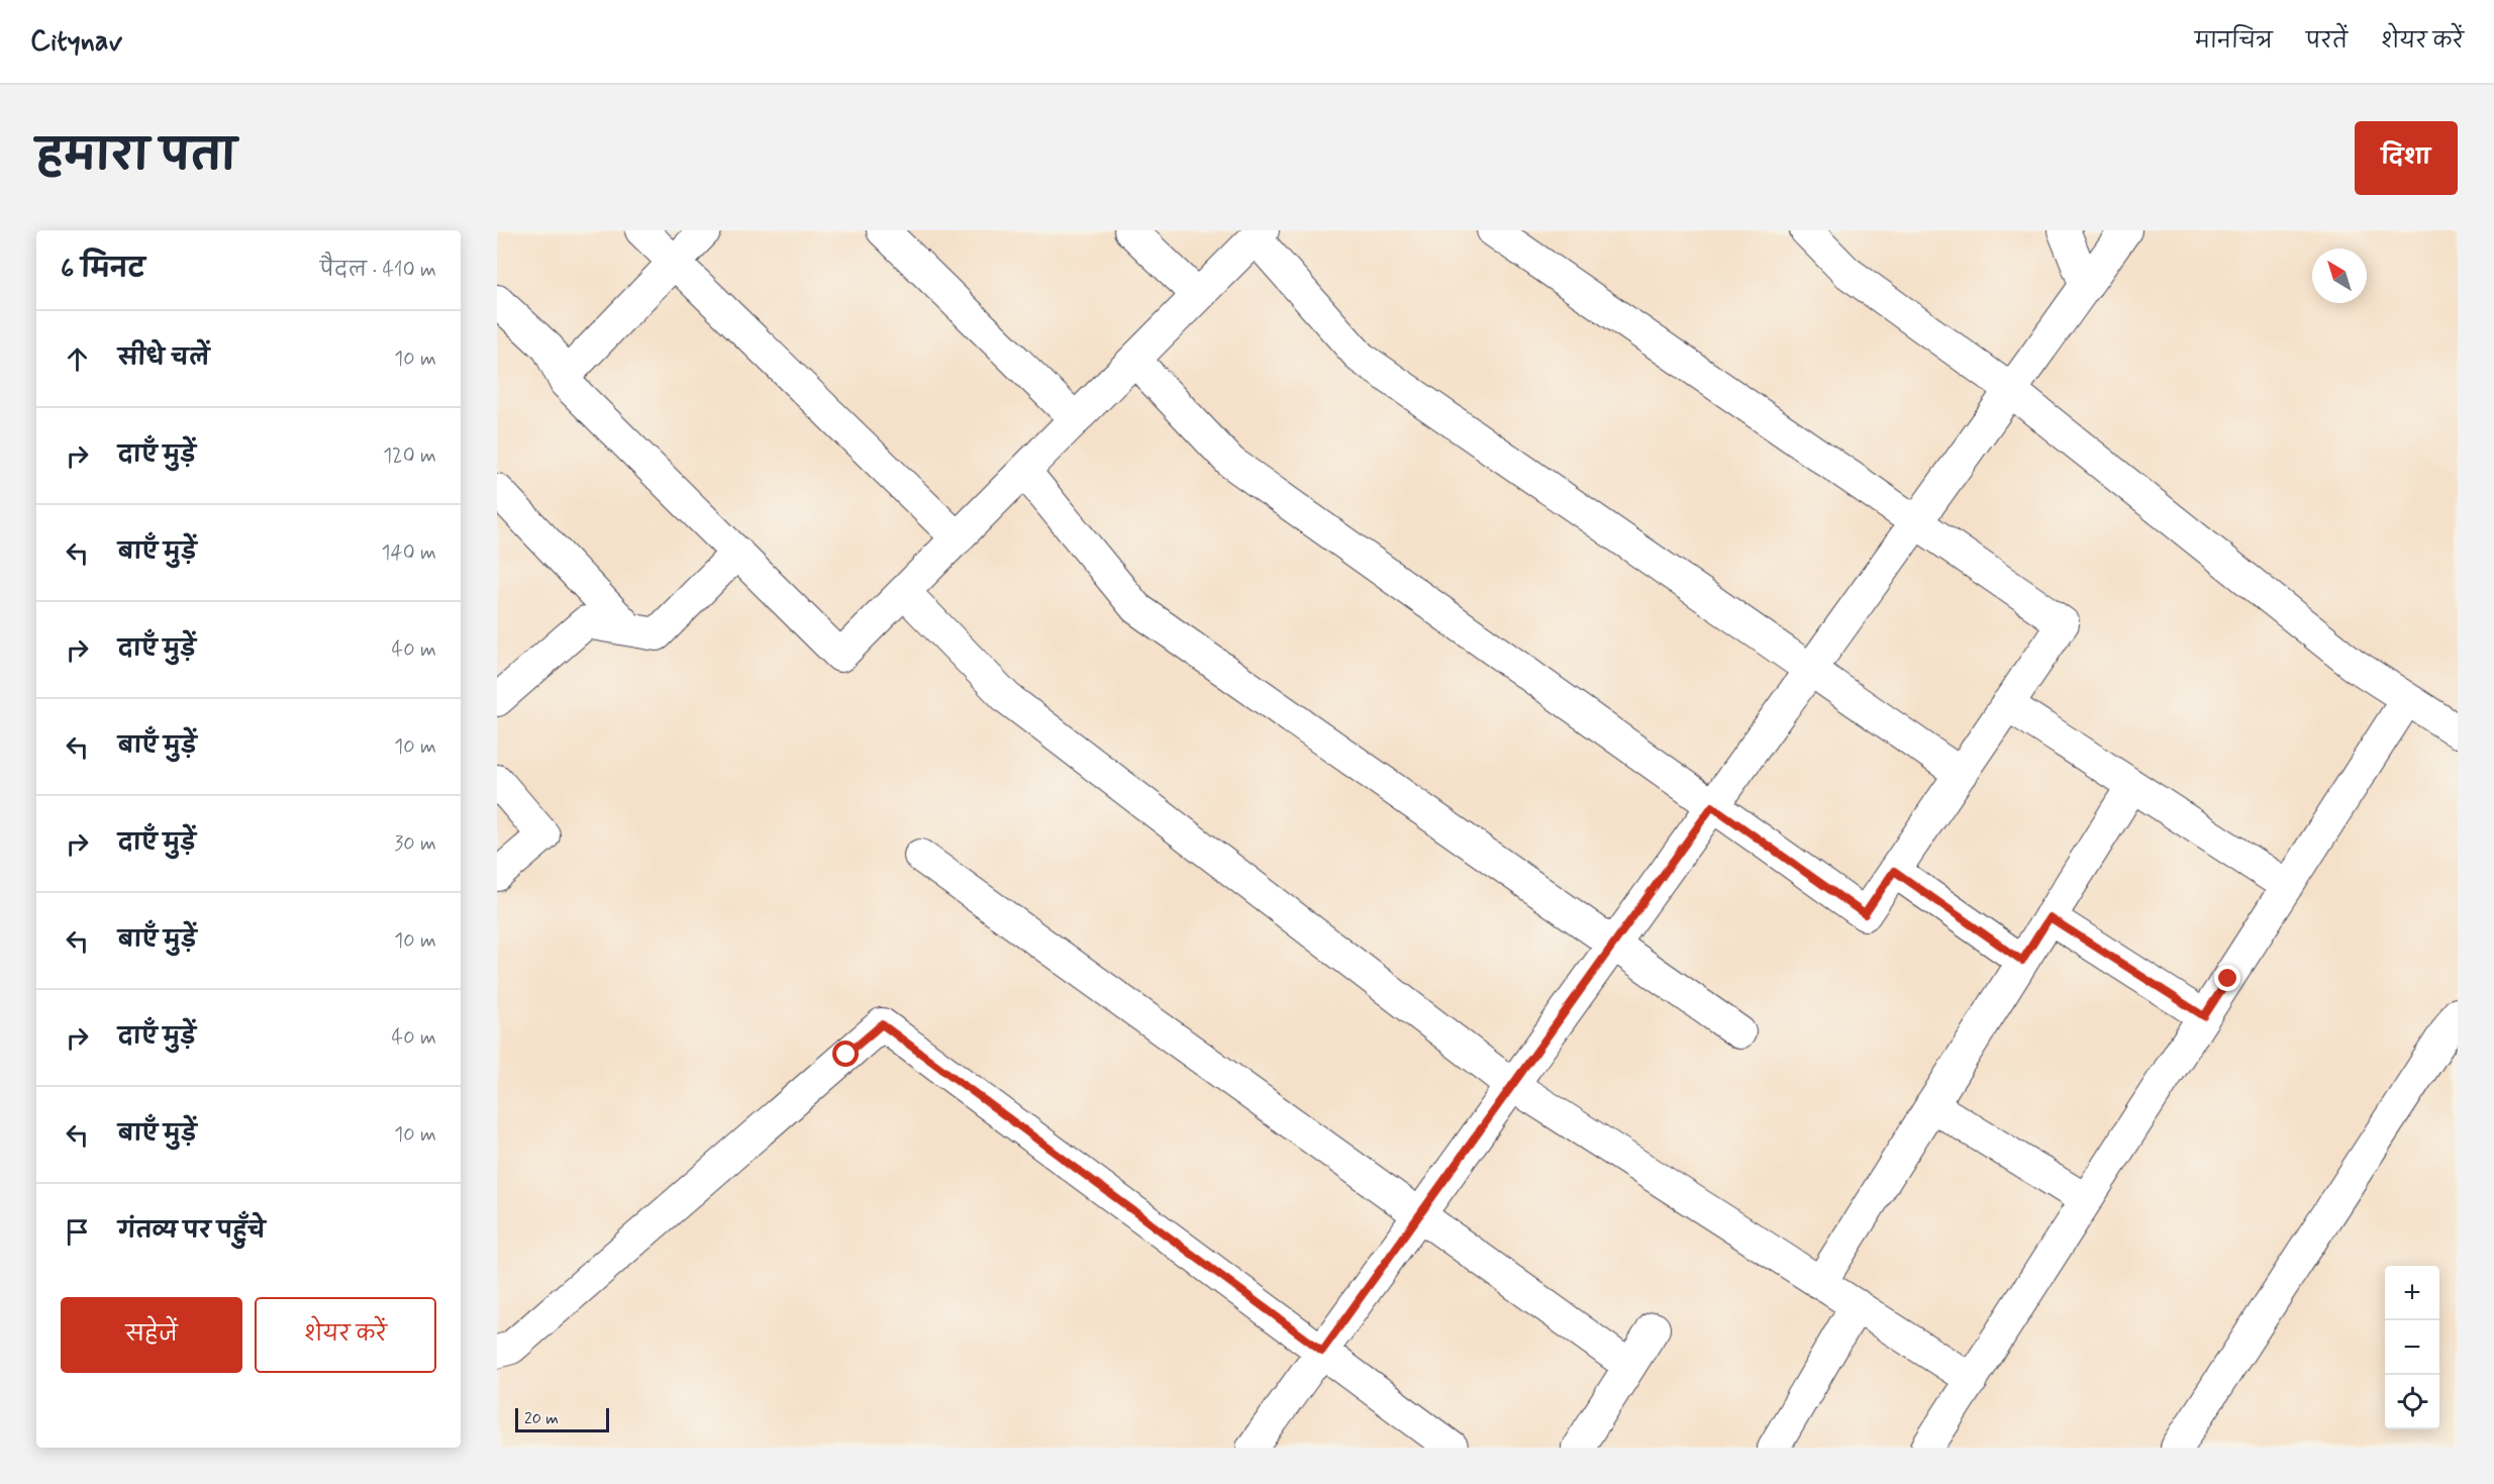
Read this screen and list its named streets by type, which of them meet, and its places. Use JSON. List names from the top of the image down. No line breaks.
{"scale_bar":"20 m","north":"top left","page":{"header":"Citynav","nav":["मानचित्र","परतें","शेयर करें"],"title":"हमारा पता","buttons":["दिशा",["सहेजें","शेयर करें"]],"heading":["6 मिनट","पैदल · 410 m"],"list":[["सीधे चलें","10 m"],["दाएँ मुड़ें","120 m"],["बाएँ मुड़ें","140 m"],["दाएँ मुड़ें","40 m"],["बाएँ मुड़ें","10 m"],["दाएँ मुड़ें","30 m"],["बाएँ मुड़ें","10 m"],["दाएँ मुड़ें","40 m"],["बाएँ मुड़ें","10 m"],"गंतव्य पर पहुँचे"],"map_buttons":["+","−"],"scale":"20 m"}}
